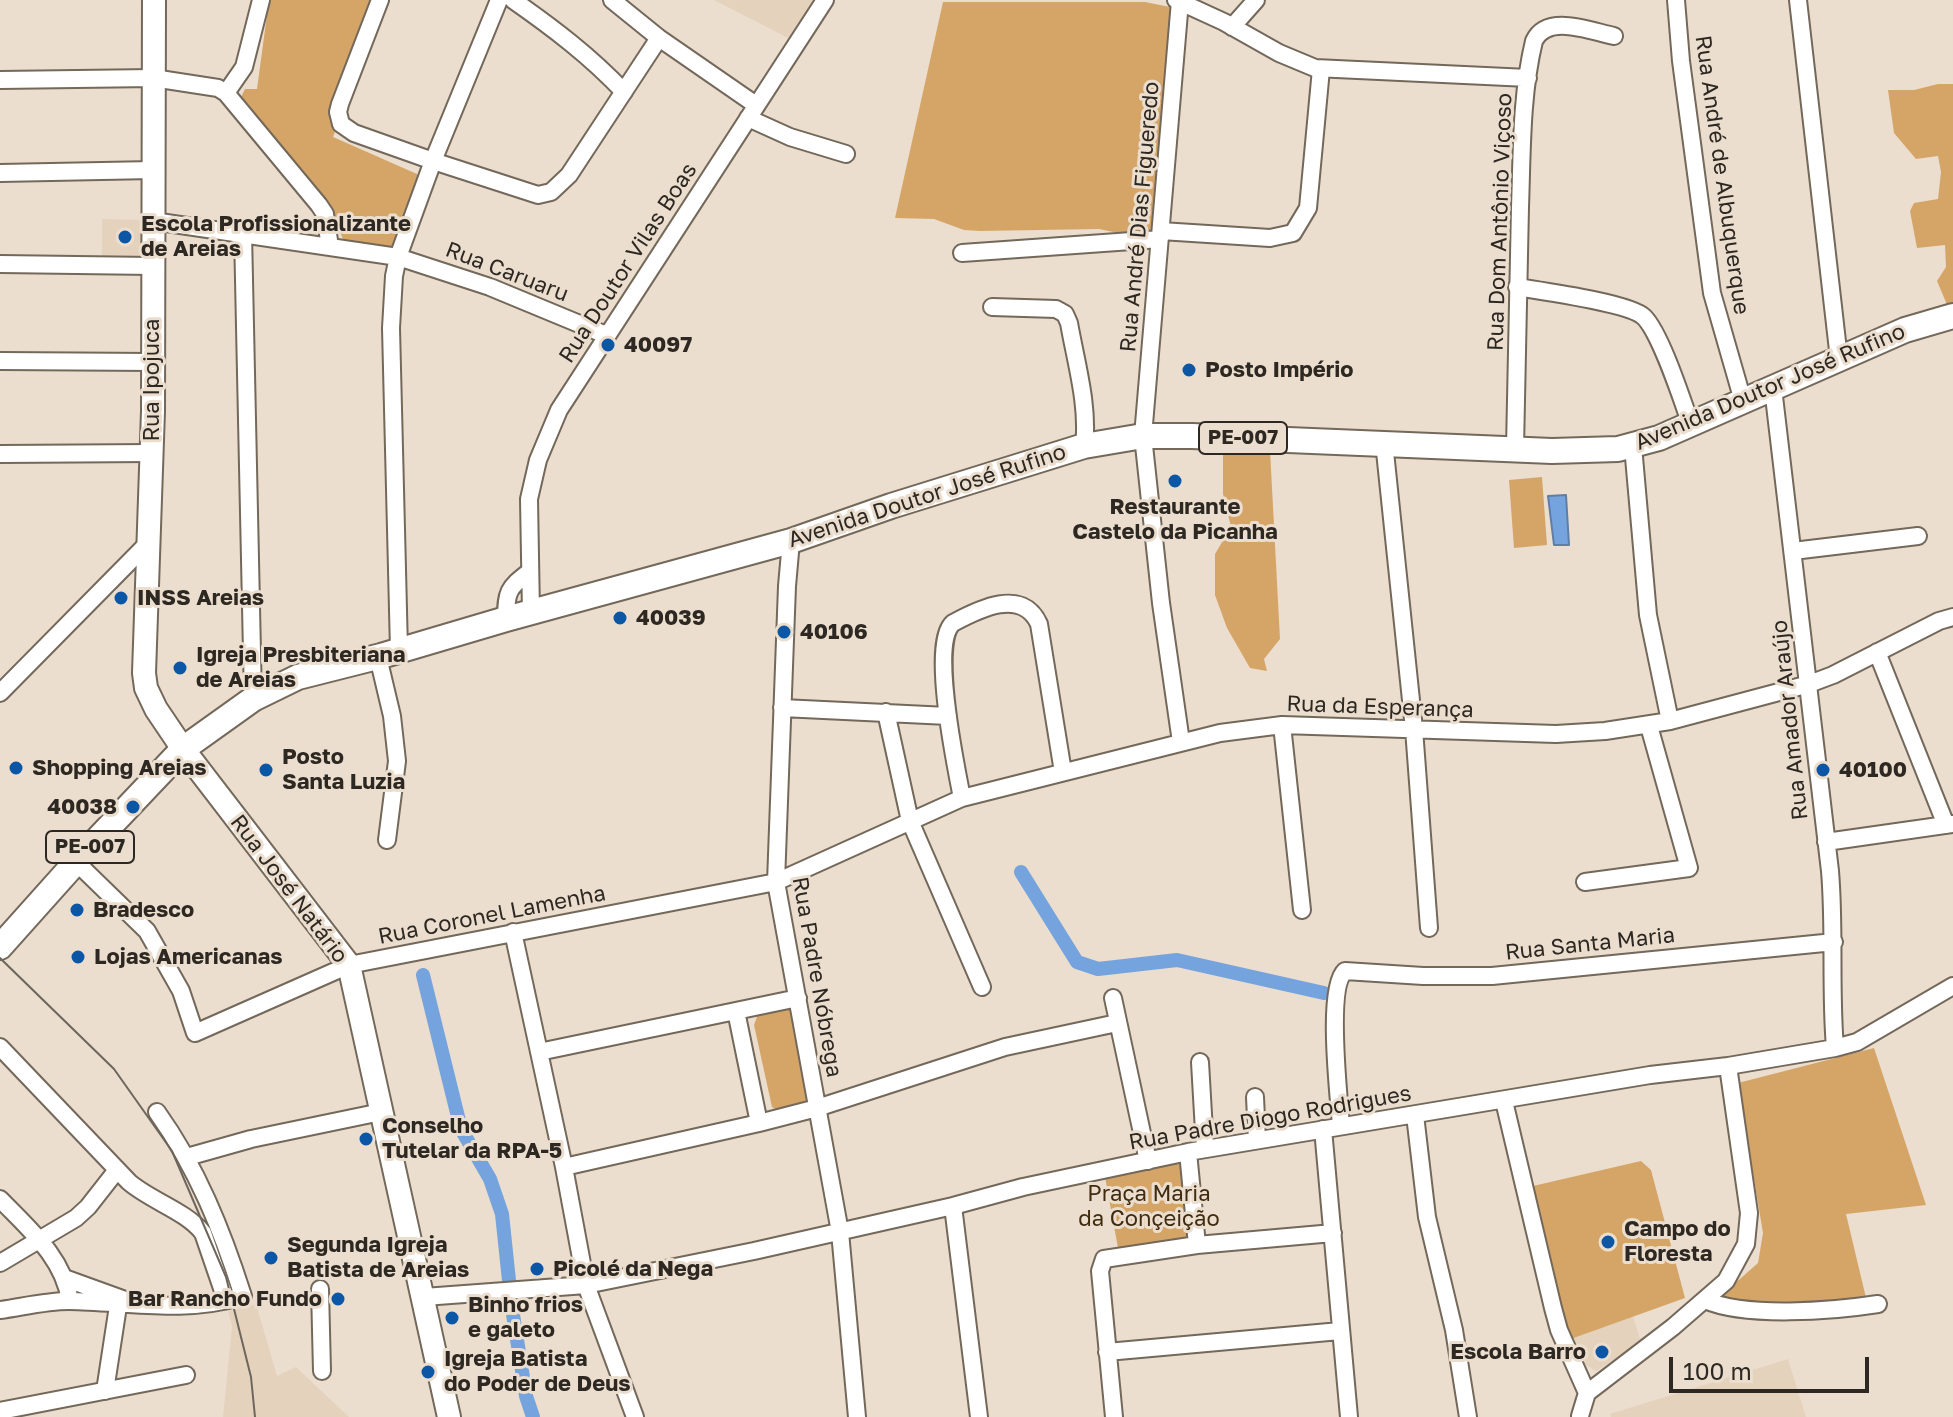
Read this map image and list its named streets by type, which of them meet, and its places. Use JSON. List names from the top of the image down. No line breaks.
{"streets":{"main road":["Rua Ipojuca","Avenida Doutor José Rufino","PE-007","Rua José Natário"],"street":["Rua André de Albuquerque","Rua André Dias Figueredo","Rua Dom Antônio Viçoso","Rua Doutor Vilas Boas","Rua Caruaru","Rua da Esperança","Rua Amador Araújo","Rua Coronel Lamenha","Rua Santa Maria","Rua Padre Nóbrega","Rua Padre Diogo Rodrigues"]},"crossings":[["Rua André de Albuquerque","Avenida Doutor José Rufino"],["Rua André Dias Figueredo","Rua Dom Antônio Viçoso"],["Rua André Dias Figueredo","Avenida Doutor José Rufino"],["Rua André Dias Figueredo","Rua da Esperança"],["Rua Dom Antônio Viçoso","Avenida Doutor José Rufino"],["Rua Doutor Vilas Boas","Rua Caruaru"],["Rua Doutor Vilas Boas","Avenida Doutor José Rufino"],["Rua Caruaru","Rua Ipojuca"],["Rua Ipojuca","Avenida Doutor José Rufino"],["Rua Ipojuca","Rua José Natário"],["Avenida Doutor José Rufino","Rua Amador Araújo"],["Avenida Doutor José Rufino","Rua José Natário"],["Avenida Doutor José Rufino","Rua Coronel Lamenha"],["Avenida Doutor José Rufino","Rua Padre Nóbrega"],["Rua da Esperança","Rua Amador Araújo"],["Rua da Esperança","Rua Coronel Lamenha"],["Rua Amador Araújo","Rua Santa Maria"],["Rua Amador Araújo","Rua Padre Diogo Rodrigues"],["Rua José Natário","Rua Coronel Lamenha"],["Rua José Natário","Rua Padre Diogo Rodrigues"],["Rua Coronel Lamenha","Rua Padre Nóbrega"],["Rua Santa Maria","Rua Padre Diogo Rodrigues"],["Rua Padre Nóbrega","Rua Padre Diogo Rodrigues"]],"parks":["Praça Maria da Conçeição"],"places":["Escola Profissionalizante de Areias","40097","Posto Império","Restaurante Castelo da Picanha","INSS Areias","40039","40106","Igreja Presbiteriana de Areias","Shopping Areias","Posto Santa Luzia","40100","40038","Bradesco","Lojas Americanas","Conselho Tutelar da RPA-5","Campo do Floresta","Segunda Igreja Batista de Areias","Picolé da Nega","Bar Rancho Fundo","Binho frios e galeto","Escola Barro","Igreja Batista do Poder de Deus"],"scale_bar":"100 m"}
